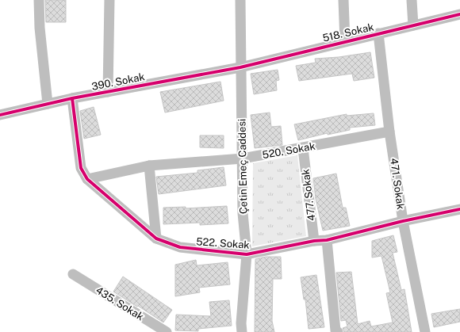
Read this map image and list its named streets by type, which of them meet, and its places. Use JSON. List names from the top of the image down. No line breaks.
{"streets":{"street":["518. Sokak","390. Sokak","520. Sokak","Çetin Emeç Caddesi","471. Sokak","477. Sokak","522. Sokak","435. Sokak"]},"crossings":[["518. Sokak","390. Sokak"],["518. Sokak","Çetin Emeç Caddesi"],["518. Sokak","471. Sokak"],["390. Sokak","Çetin Emeç Caddesi"],["390. Sokak","522. Sokak"],["520. Sokak","Çetin Emeç Caddesi"],["520. Sokak","471. Sokak"],["520. Sokak","477. Sokak"],["520. Sokak","522. Sokak"],["Çetin Emeç Caddesi","522. Sokak"],["471. Sokak","522. Sokak"],["477. Sokak","522. Sokak"]]}
